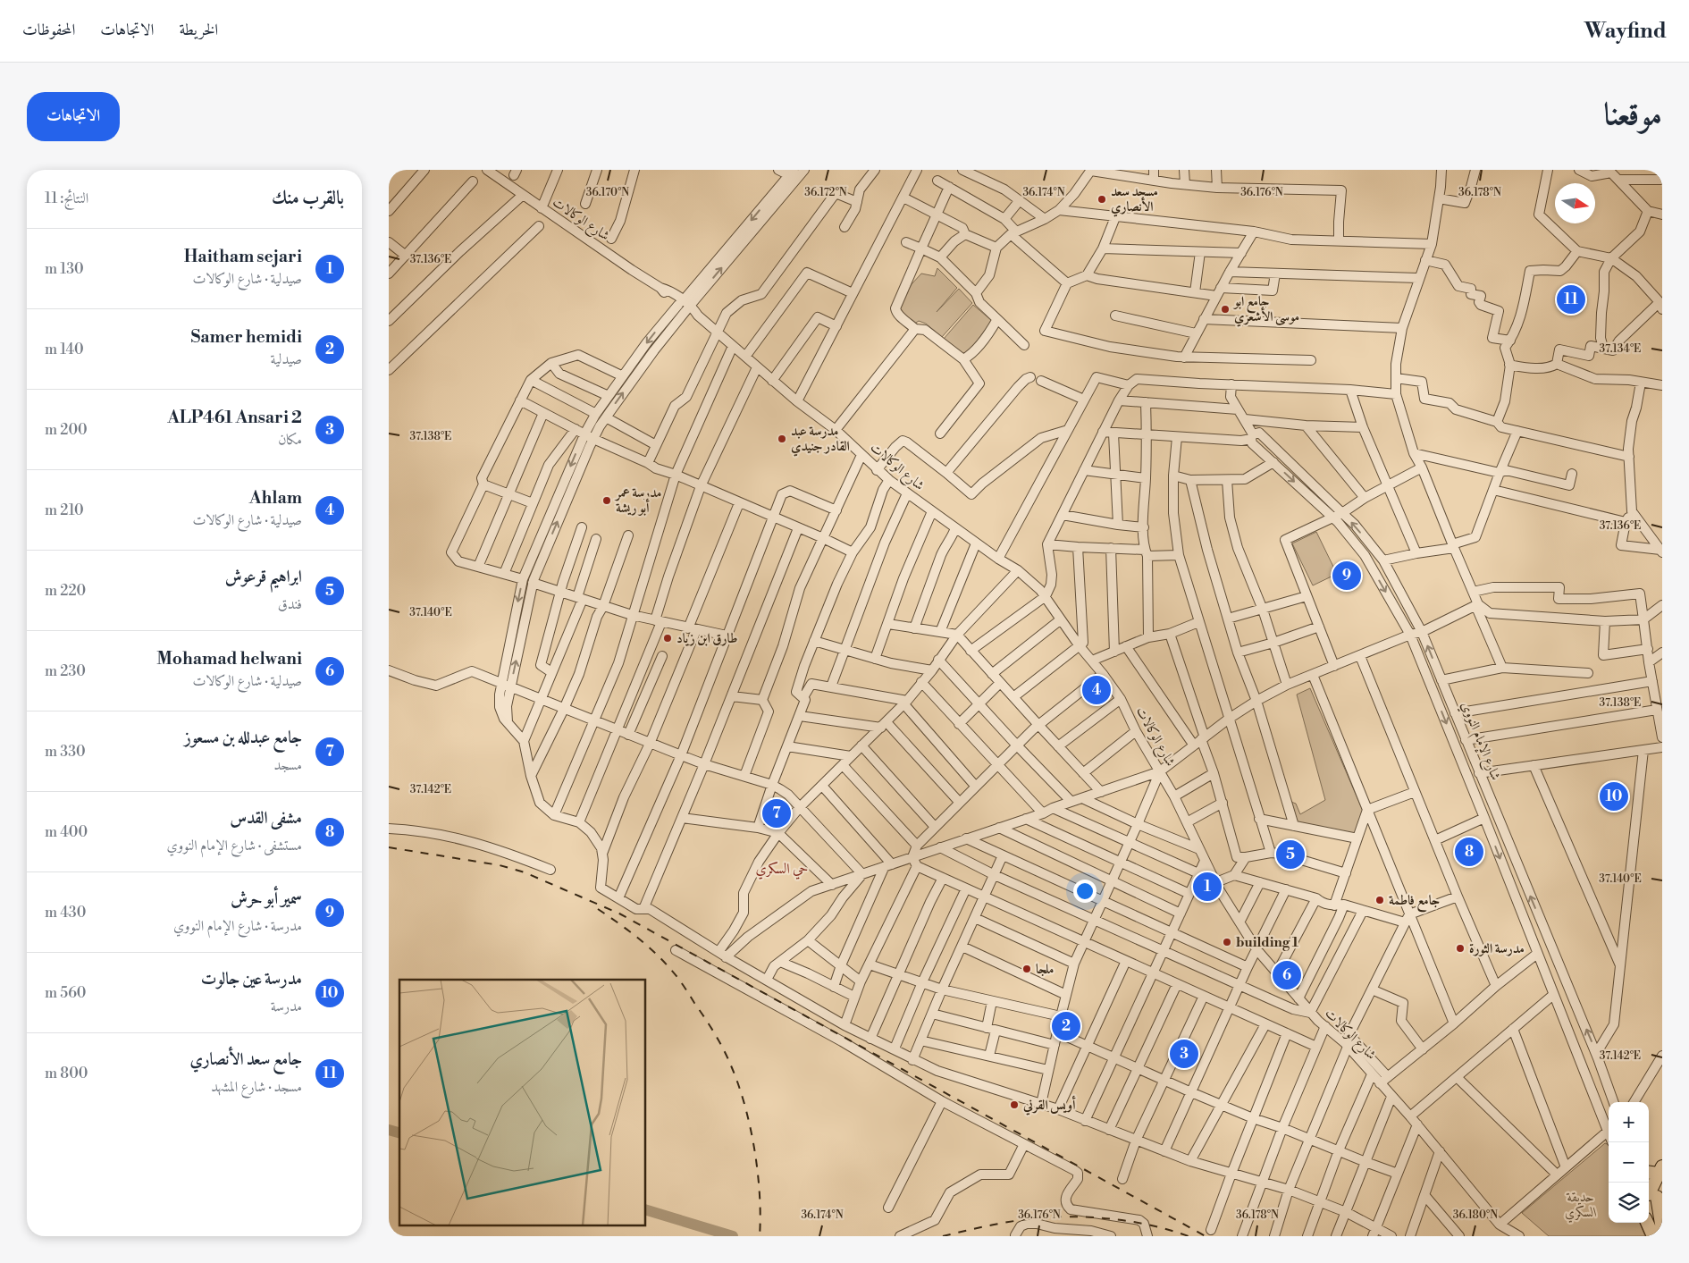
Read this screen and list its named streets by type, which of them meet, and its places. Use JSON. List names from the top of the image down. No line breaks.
{"streets":{"street":["شارع الوكالات","شارع الإمام النووي"]},"districts":["حي السكري"],"parks":["حديقة السكري"],"places":["مسجد سعد الأنصاري","جامع ابو موسى الأشعري","مدرسة عبد القادر جنيدي","مدرسة عمر أبو ريشة","طارق ابن زياد","جامع فاطمة","building 1","مدرسة الثورة","ملجا","أويس القرني"],"north":"right","page":{"header":"Wayfind","nav":["الخريطة","الاتجاهات","المحفوظات"],"title":"موقعنا","buttons":"الاتجاهات","heading":["بالقرب منك","النتائج: 11"],"list":[{"mark":"1","name":"Haitham sejari","note":"صيدلية · شارع الوكالات","value":"130 m"},{"mark":"2","name":"Samer hemidi","note":"صيدلية","value":"140 m"},{"mark":"3","name":"ALP461 Ansari 2","note":"مكان","value":"200 m"},{"mark":"4","name":"Ahlam","note":"صيدلية · شارع الوكالات","value":"210 m"},{"mark":"5","name":"ابراهيم قرعوش","note":"فندق","value":"220 m"},{"mark":"6","name":"Mohamad helwani","note":"صيدلية · شارع الوكالات","value":"230 m"},{"mark":"7","name":"جامع عبدلله بن مسعوز","note":"مسجد","value":"330 m"},{"mark":"8","name":"مشفى القدس","note":"مستشفى · شارع الإمام النووي","value":"400 m"},{"mark":"9","name":"سمير أبو حرش","note":"مدرسة · شارع الإمام النووي","value":"430 m"},{"mark":"10","name":"مدرسة عين جالوت","note":"مدرسة","value":"560 m"},{"mark":"11","name":"جامع سعد الأنصاري","note":"مسجد · شارع المشهد","value":"800 m"}],"pins":["11","9","4","10","7","8","5","1","6","2","3"],"map_buttons":["+","−"]},"coordinates":["36.170°N","36.172°N","36.174°N","36.176°N","36.178°N","37.136°E","37.134°E","37.138°E","37.140°E","37.142°E","36.180°N"]}
